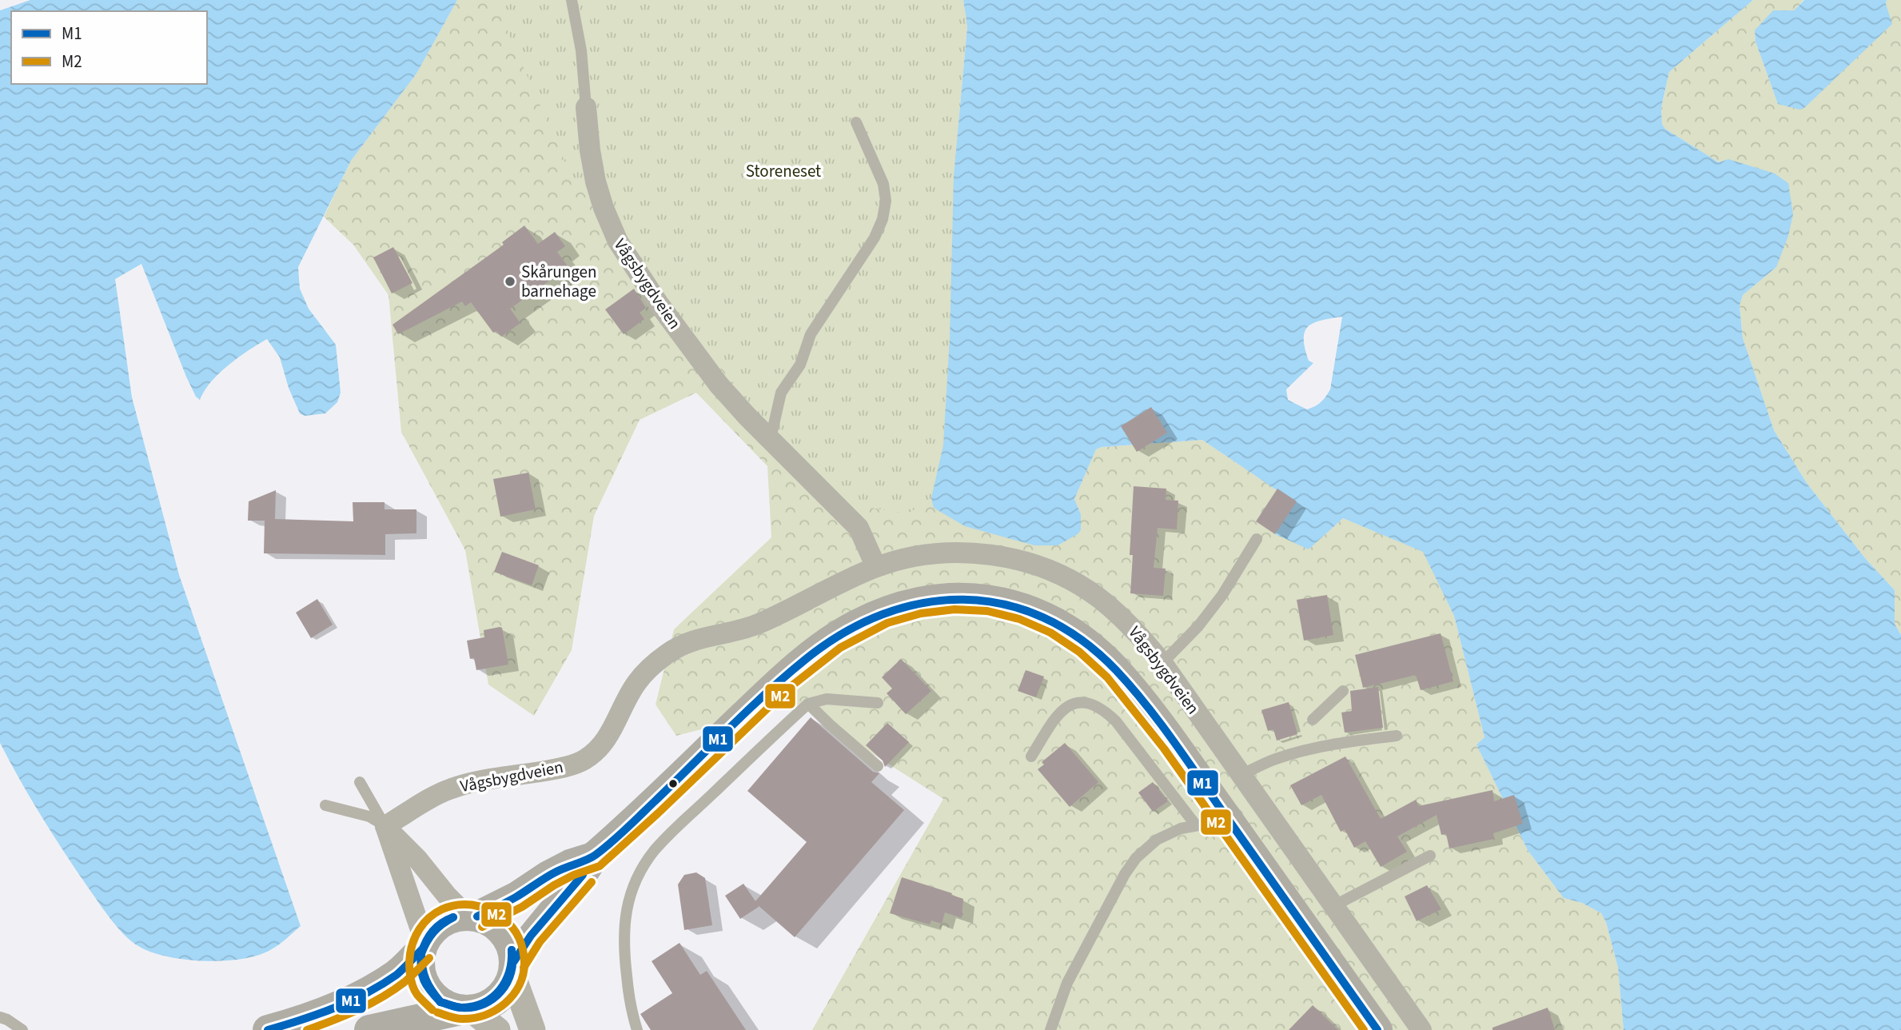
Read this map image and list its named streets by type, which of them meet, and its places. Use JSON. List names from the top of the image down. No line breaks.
{"streets":{"street":["Vågsbygdveien"]},"parks":["Storeneset"],"places":["Skårungen barnehage"],"lines":["transit line M1","transit line M2"],"legend":["M1","M2"]}
